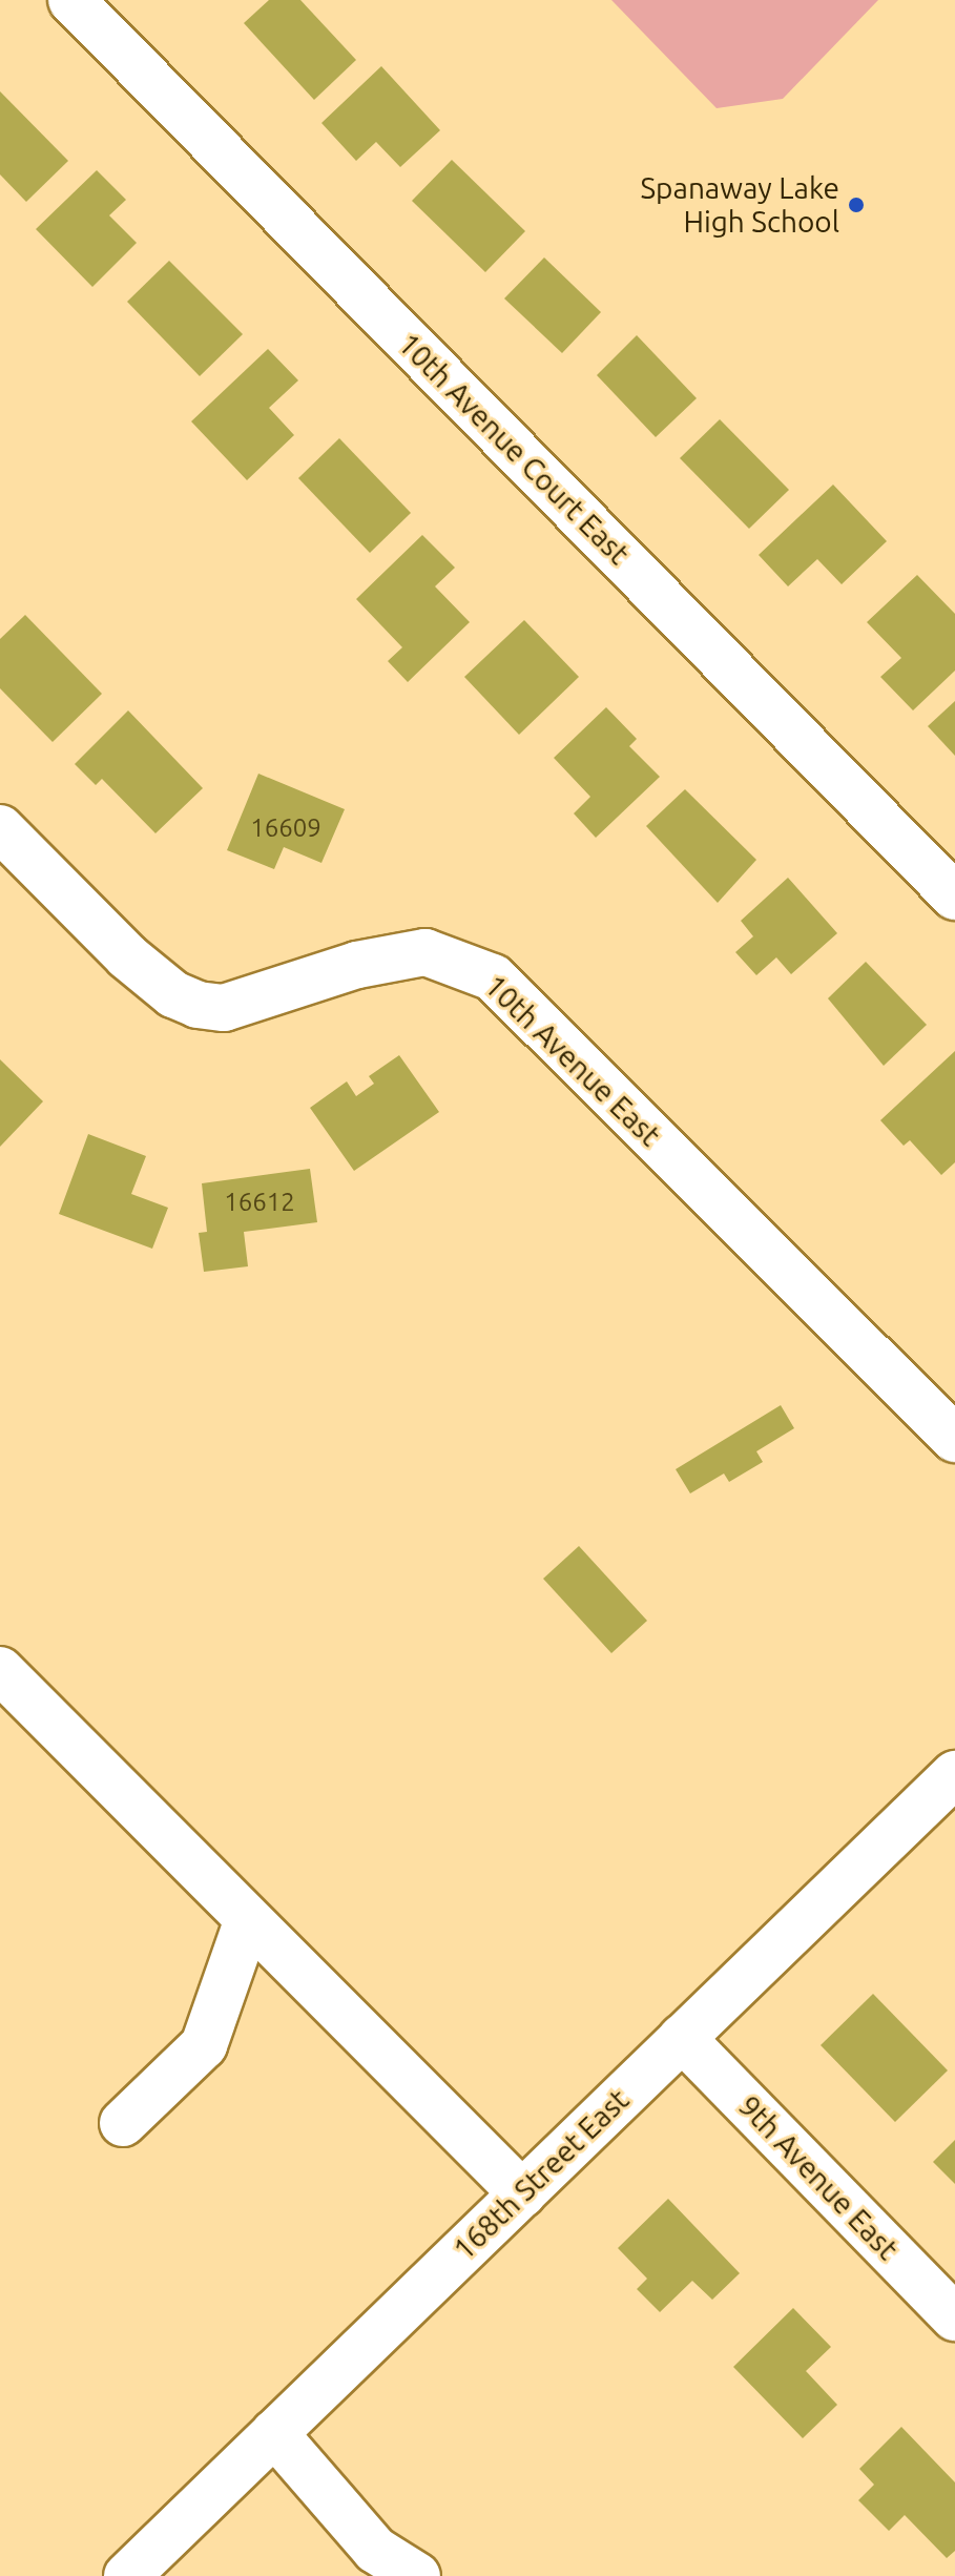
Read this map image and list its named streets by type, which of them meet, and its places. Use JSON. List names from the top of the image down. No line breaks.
{"streets":{"street":["10th Avenue Court East","10th Avenue East","168th Street East","9th Avenue East"]},"crossings":[["168th Street East","9th Avenue East"]],"places":["Spanaway Lake High School"],"house_numbers":["16609","16612"]}
